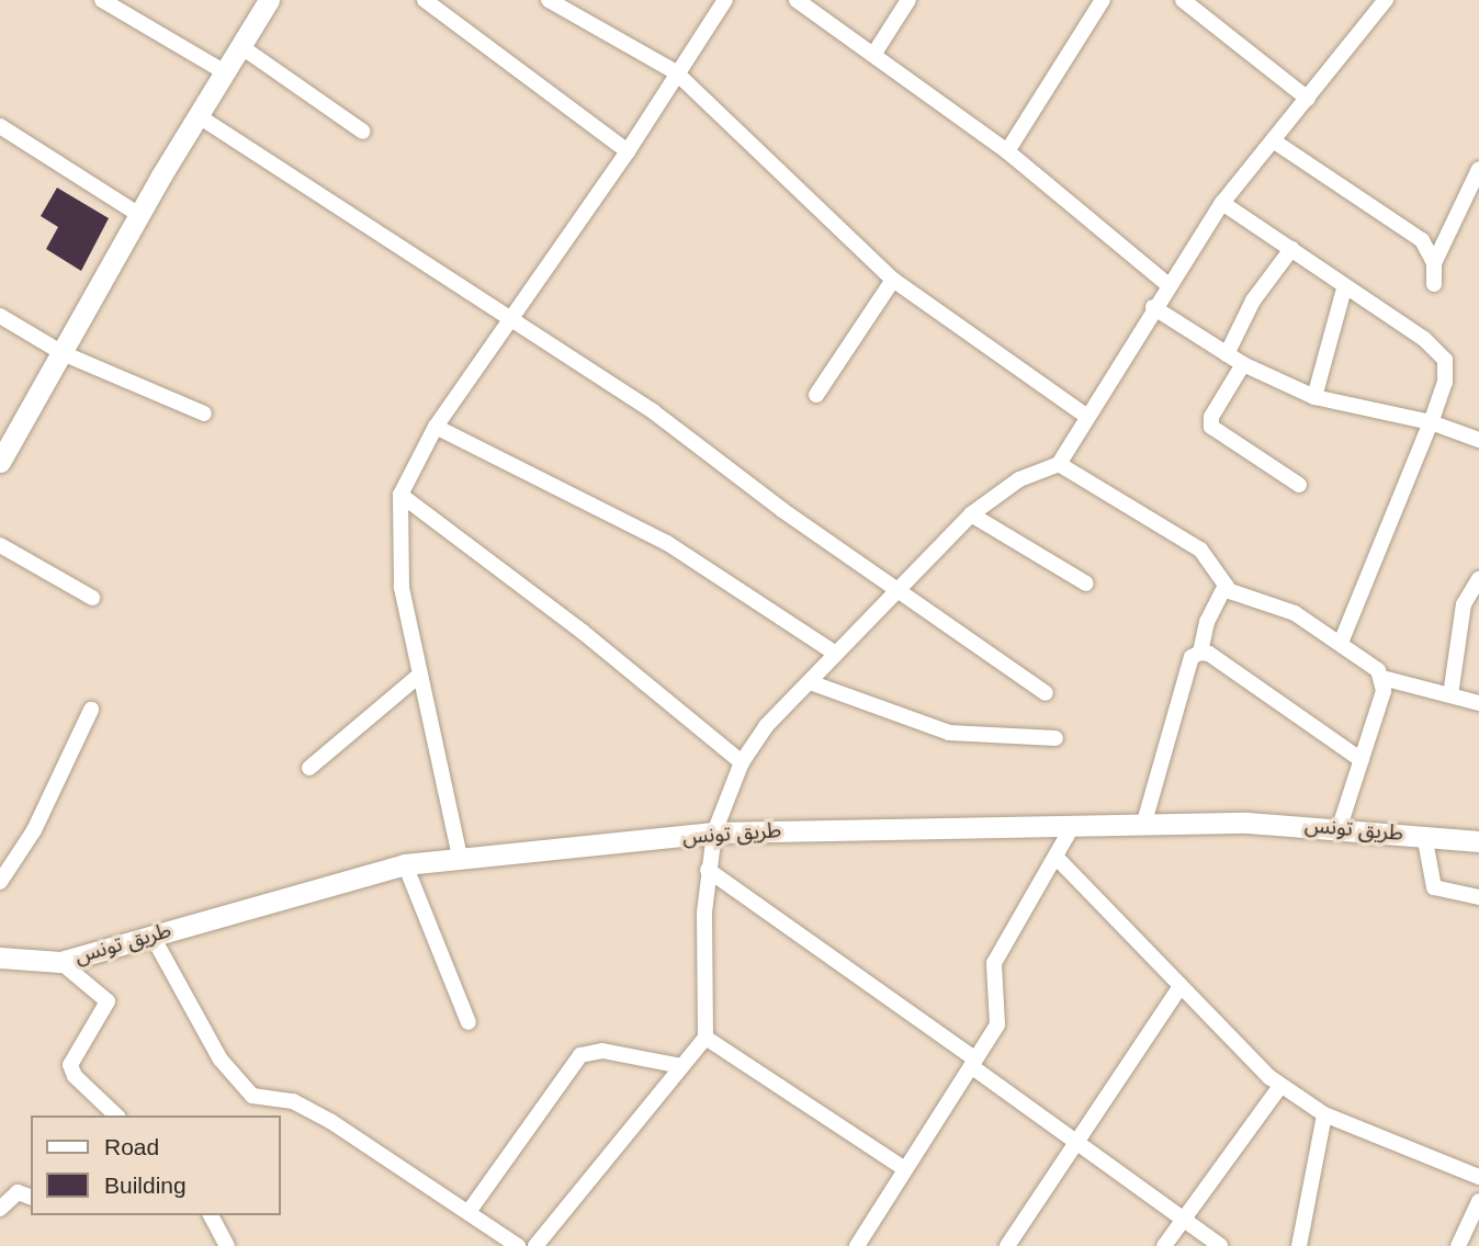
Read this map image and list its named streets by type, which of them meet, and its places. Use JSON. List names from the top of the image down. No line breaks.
{"streets":{"main road":["طريق تونس"]},"legend":["Road","Building"]}
